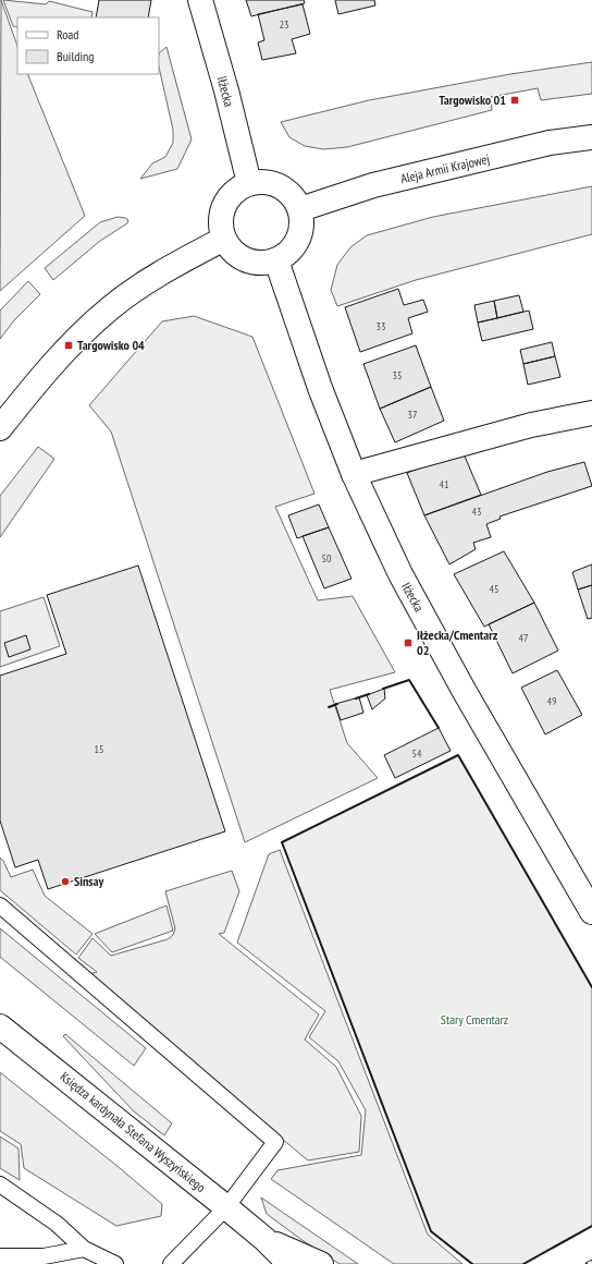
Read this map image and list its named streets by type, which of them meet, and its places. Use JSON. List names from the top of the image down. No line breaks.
{"streets":{"street":["Iłżecka","Aleja Armii Krajowej","Księdza kardynała Stefana Wyszyńskiego"]},"crossings":[["Iłżecka","Aleja Armii Krajowej"]],"parks":["Stary Cmentarz"],"places":{"transit":["Targowisko 01","Targowisko 04","Iłżecka/Cmentarz 02"],"other":["Sinsay"]},"house_numbers":["23","33","35","37","41","43","50","45","47","49","15","54"],"legend":["Road","Building"]}
